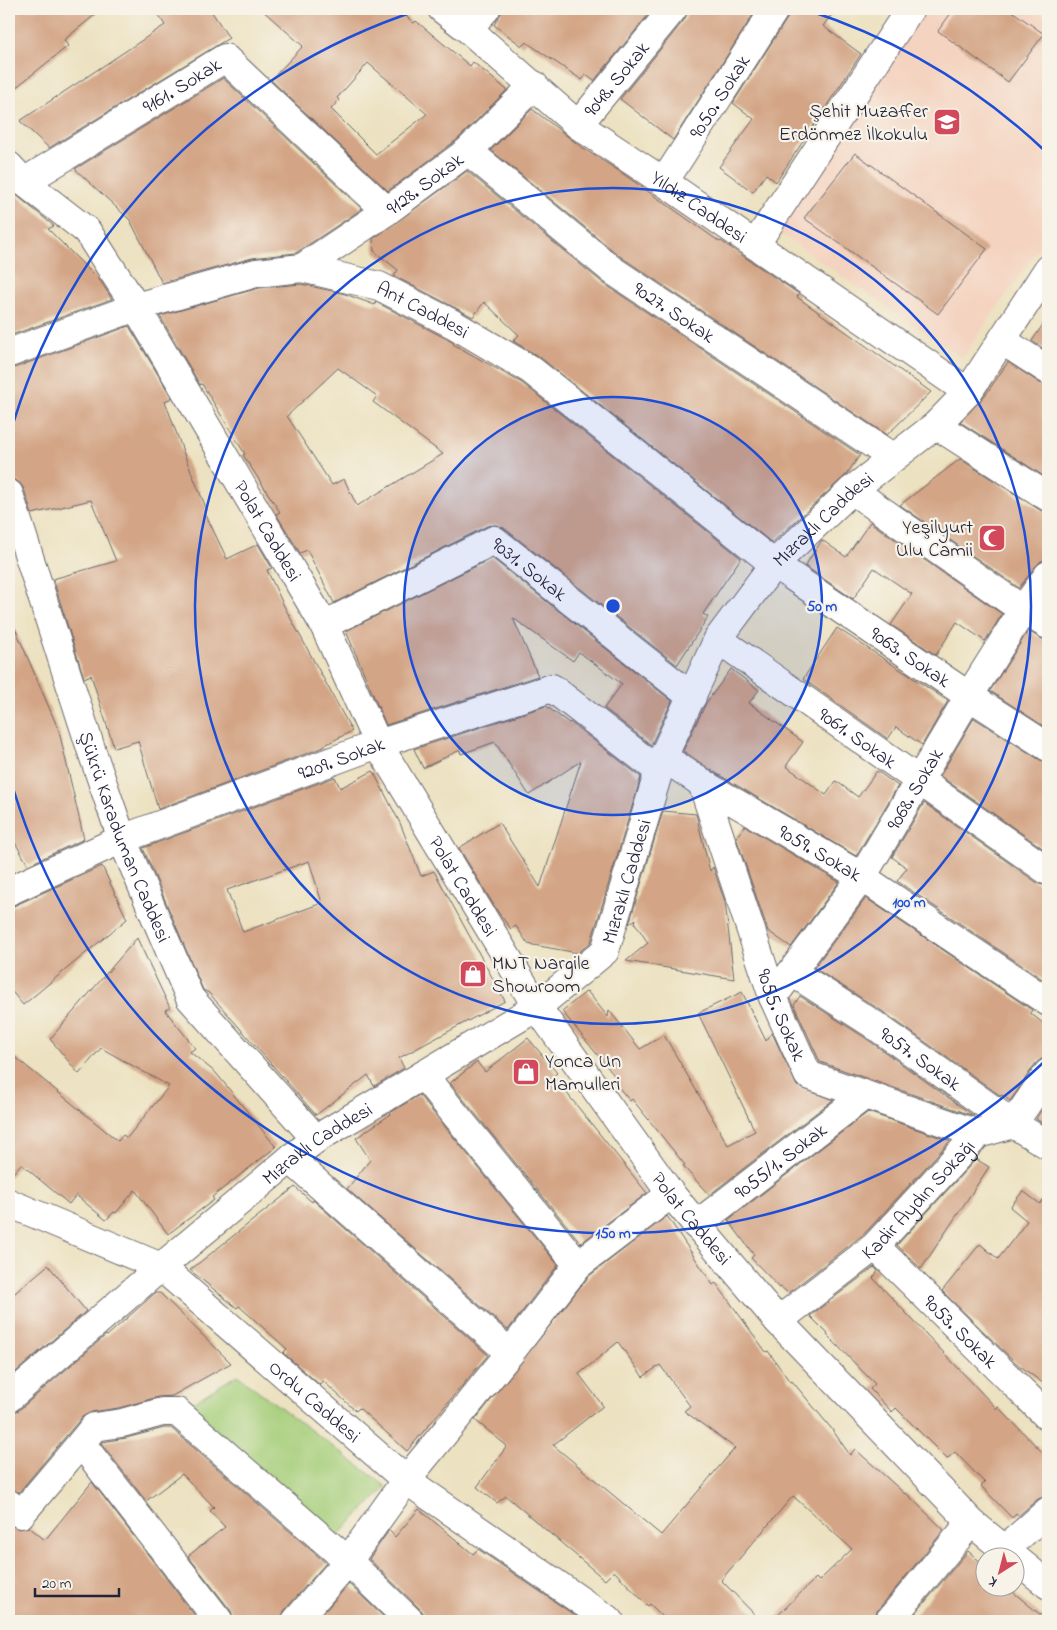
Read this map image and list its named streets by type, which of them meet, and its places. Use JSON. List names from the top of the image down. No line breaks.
{"streets":{"street":["9048. Sokak","9161. Sokak","9050. Sokak","9128. Sokak","Yıldız Caddesi","Ant Caddesi","9027. Sokak","Mızraklı Caddesi","Polat Caddesi","9031. Sokak","9063. Sokak","9061. Sokak","9209. Sokak","9068. Sokak","Şükrü Karaduman Caddesi","9059. Sokak","9055. Sokak","9057. Sokak","9055/1. Sokak","Kadir Aydın Sokağı","9053. Sokak","Ordu Caddesi"]},"crossings":[["9048. Sokak","Yıldız Caddesi"],["9161. Sokak","9128. Sokak"],["9161. Sokak","Polat Caddesi"],["9050. Sokak","Yıldız Caddesi"],["9128. Sokak","Yıldız Caddesi"],["9128. Sokak","Ant Caddesi"],["9128. Sokak","9027. Sokak"],["Yıldız Caddesi","Mızraklı Caddesi"],["Ant Caddesi","Mızraklı Caddesi"],["Ant Caddesi","Polat Caddesi"],["Ant Caddesi","9063. Sokak"],["9027. Sokak","Mızraklı Caddesi"],["Mızraklı Caddesi","Polat Caddesi"],["Mızraklı Caddesi","9031. Sokak"],["Mızraklı Caddesi","9063. Sokak"],["Mızraklı Caddesi","9061. Sokak"],["Mızraklı Caddesi","9209. Sokak"],["Mızraklı Caddesi","Şükrü Karaduman Caddesi"],["Mızraklı Caddesi","9059. Sokak"],["Mızraklı Caddesi","Ordu Caddesi"],["Polat Caddesi","9031. Sokak"],["Polat Caddesi","9209. Sokak"],["Polat Caddesi","9055/1. Sokak"],["Polat Caddesi","Kadir Aydın Sokağı"],["9063. Sokak","9068. Sokak"],["9061. Sokak","9068. Sokak"],["9209. Sokak","Şükrü Karaduman Caddesi"],["9209. Sokak","9059. Sokak"],["9068. Sokak","9059. Sokak"],["9068. Sokak","9055. Sokak"],["9068. Sokak","9057. Sokak"],["9059. Sokak","9055. Sokak"],["9055. Sokak","9055/1. Sokak"],["9055. Sokak","Kadir Aydın Sokağı"],["9057. Sokak","Kadir Aydın Sokağı"],["Kadir Aydın Sokağı","9053. Sokak"]],"places":{"school or university":["Şehit Muzaffer Erdönmez İlkokulu"],"mosque":["Yeşilyurt Ulu Camii"],"shop":["MNT Nargile Showroom","Yonca Un Mamulleri"]},"scale_bar":"20 m","north":"bottom left","rings":["50 m","100 m","150 m"]}
